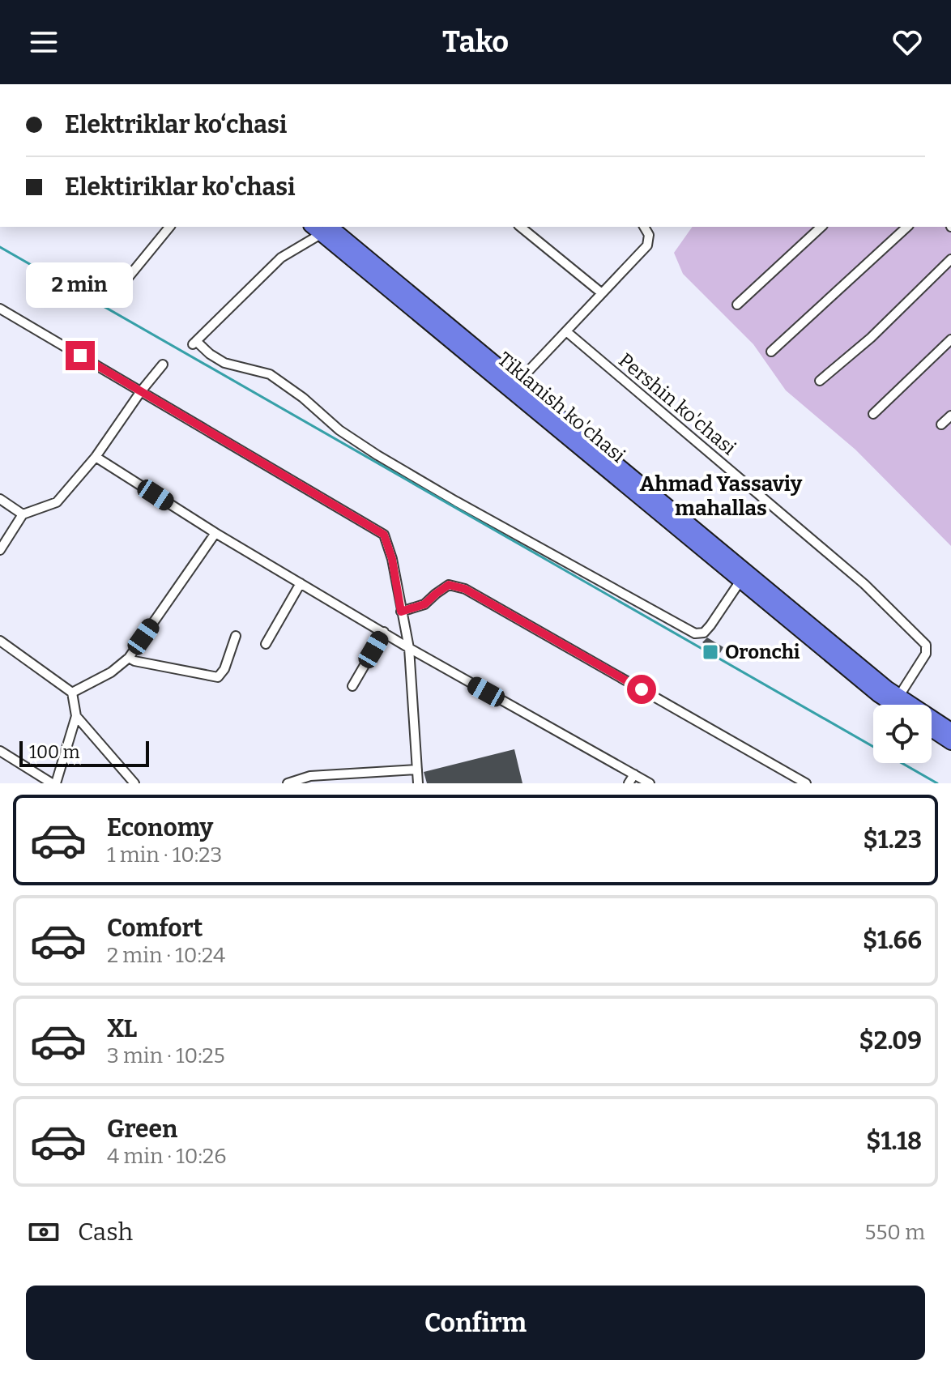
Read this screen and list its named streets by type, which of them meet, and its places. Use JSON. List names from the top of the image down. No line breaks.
{"streets":{"main road":["Tiklanish ko'chasi"],"street":["Pershin ko'chasi"]},"districts":["Ahmad Yassaviy mahallas"],"places":{"transit":["Oronchi"]},"scale_bar":"100 m","page":{"header":"Tako","banner":["Elektriklar ko‘chasi","Elektiriklar ko'chasi"],"bubble":"2 min","scale":"100 m","list":[{"name":"Economy","note":"1 min · 10:23","value":"$1.23"},{"name":"Comfort","note":"2 min · 10:24","value":"$1.66"},{"name":"XL","note":"3 min · 10:25","value":"$2.09"},{"name":"Green","note":"4 min · 10:26","value":"$1.18"}],"pay":["Cash","550 m"],"buttons":"Confirm"}}
